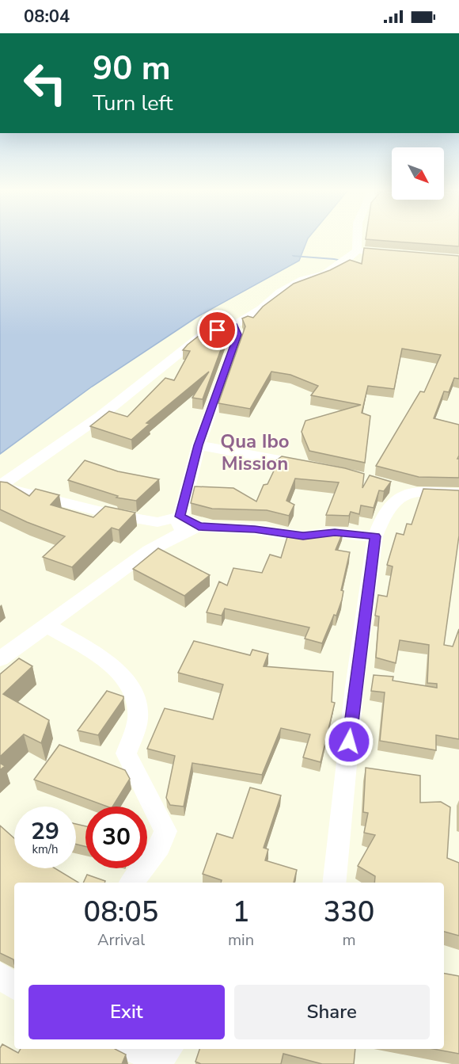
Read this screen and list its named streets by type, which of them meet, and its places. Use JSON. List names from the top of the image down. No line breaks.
{"districts":["Qua Ibo Mission"],"north":"bottom right","page":{"status":"08:04","turn":["90 m","Turn left"],"speed":"29 km/h","limit":"30","eta":["08:05","Arrival","1","min","330","m"],"buttons":["Exit","Share"]}}
